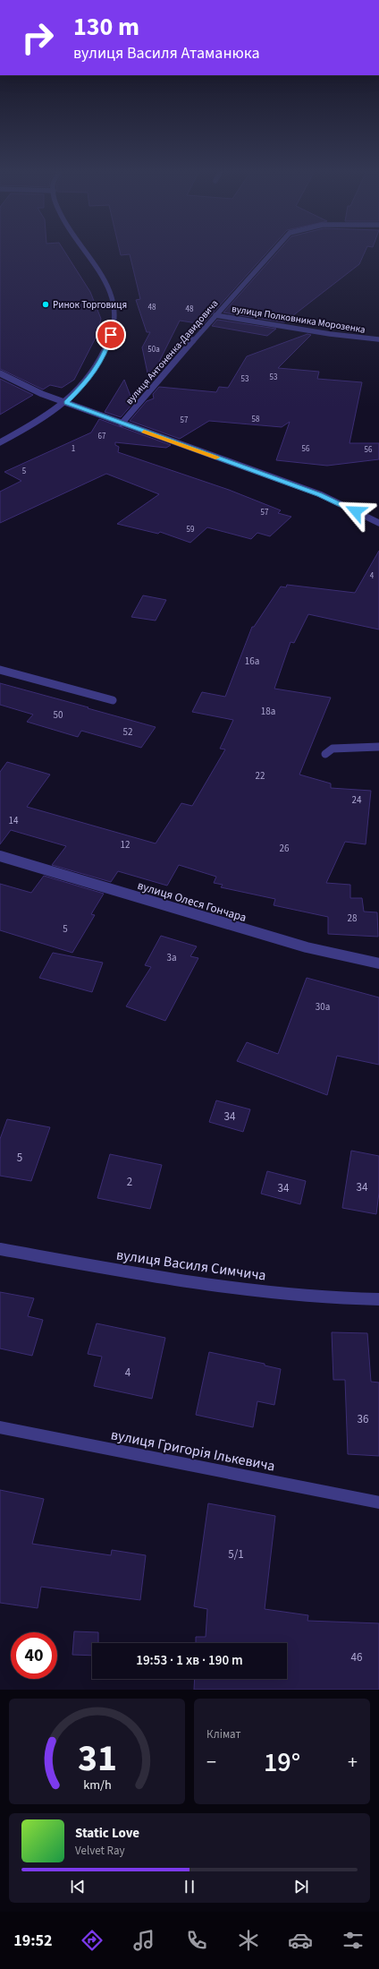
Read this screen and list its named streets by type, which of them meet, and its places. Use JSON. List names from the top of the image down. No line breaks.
{"streets":{"street":["вулиця Полковника Морозенка","вулиця Антоненка-Давидовича","вулиця Олеся Гончара","вулиця Василя Симчича","вулиця Григорія Ількевича"]},"crossings":[["вулиця Полковника Морозенка","вулиця Антоненка-Давидовича"]],"places":["Ринок Торговиця"],"house_numbers":["48","48","50а","53","53","58","57","67","1","56","56","5","57","59","4","16а","18а","50","52","22","24","14","12","26","28","5","3а","30а","34","5","2","34","34","4","36","5/1","46"],"page":{"turn":["130 m","вулиця Василя Атаманюка"],"limit":"40","trip":"19:53 · 1 хв · 190 m","tile":"Клімат","heat":["−","19°","+"],"song":["Static Love","Velvet Ray"],"tabs":"19:52","gauge":["31","km/h"]}}
